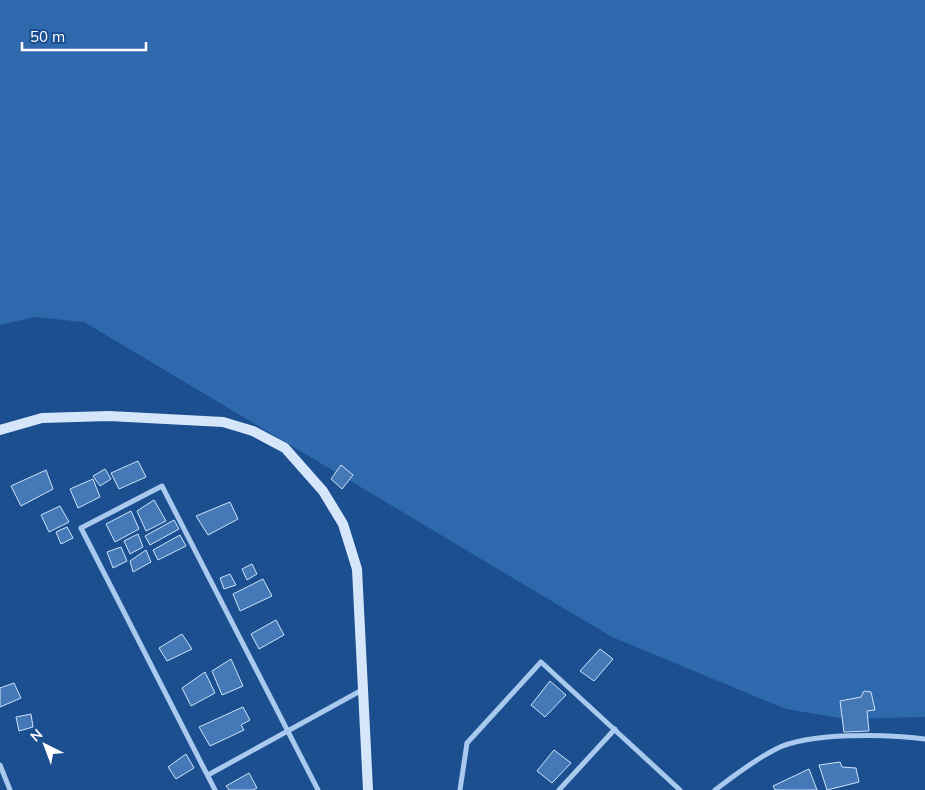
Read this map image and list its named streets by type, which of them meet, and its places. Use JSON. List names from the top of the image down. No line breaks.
{"scale_bar":"50 m","north":"top left"}
